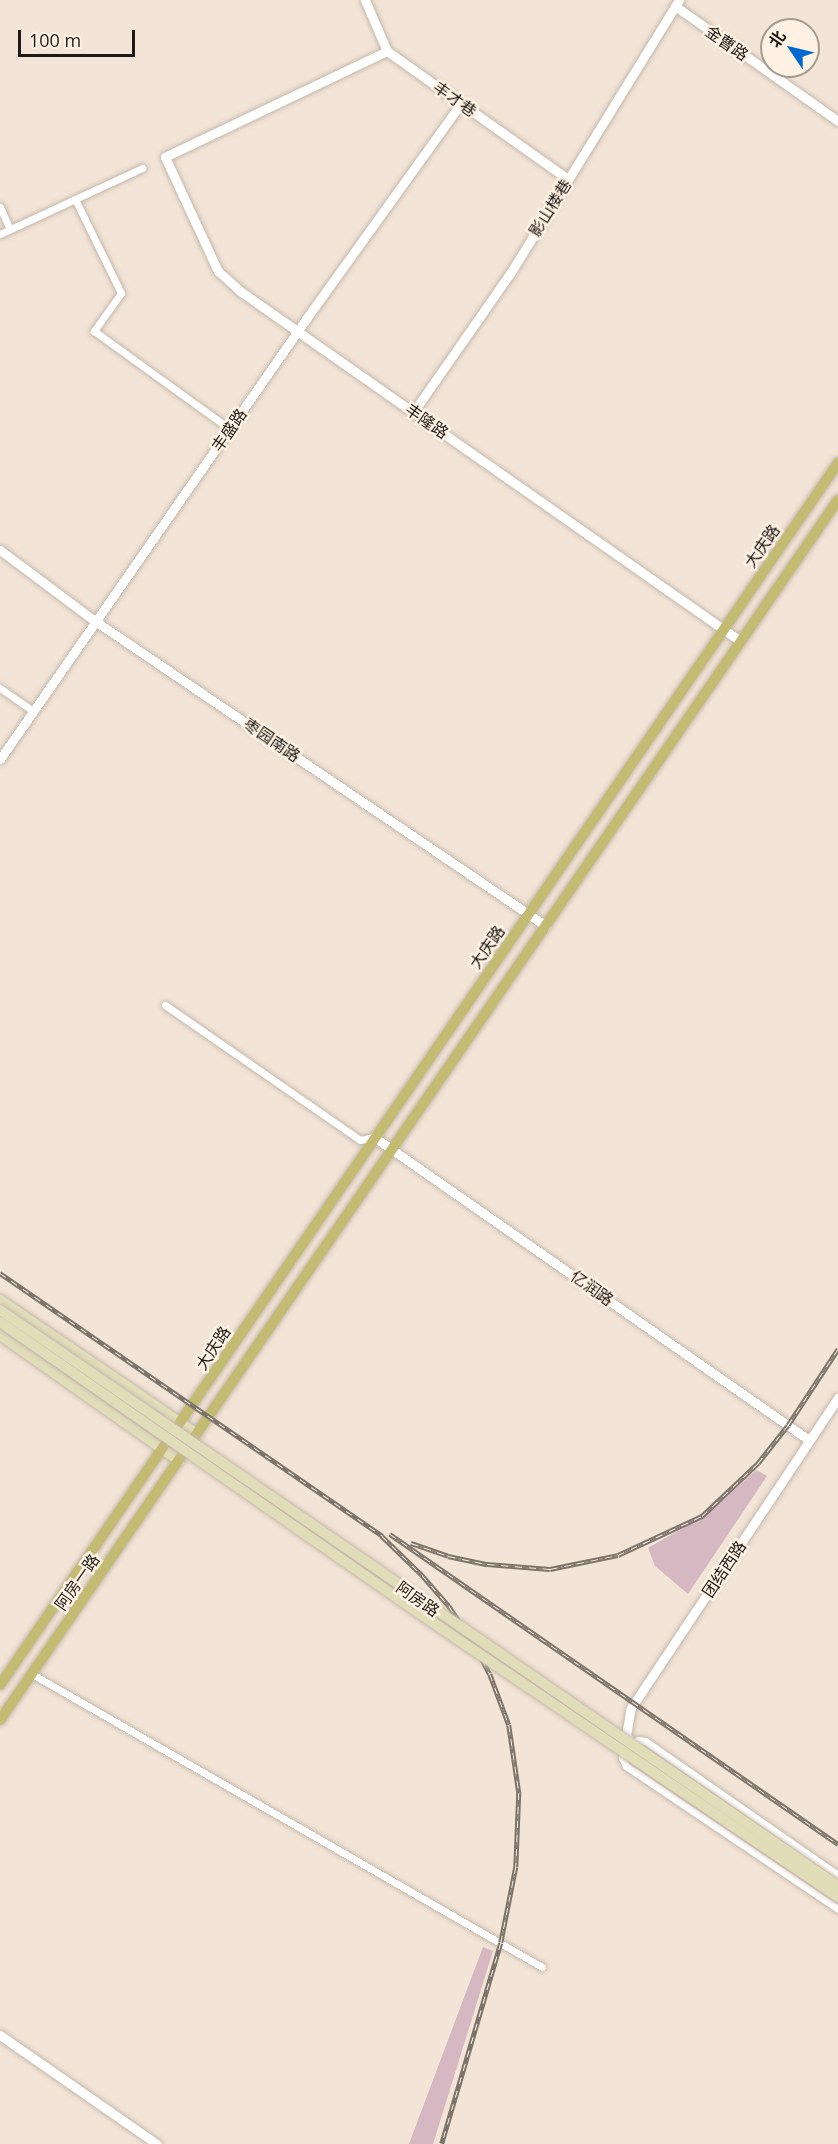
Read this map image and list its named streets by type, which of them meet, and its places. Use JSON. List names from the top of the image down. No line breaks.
{"streets":{"main road":["大庆路","阿房一路","阿房路"],"street":["金曹路","丰才巷","影山楼巷","丰隆路","丰盛路","枣园南路","亿润路","团结西路"]},"crossings":[["金曹路","影山楼巷"],["丰才巷","影山楼巷"],["丰才巷","丰隆路"],["丰才巷","丰盛路"],["影山楼巷","丰隆路"],["丰隆路","丰盛路"],["丰隆路","大庆路"],["丰盛路","枣园南路"],["大庆路","枣园南路"],["大庆路","亿润路"],["大庆路","阿房一路"],["亿润路","团结西路"]],"scale_bar":"100 m","north":"top left"}
